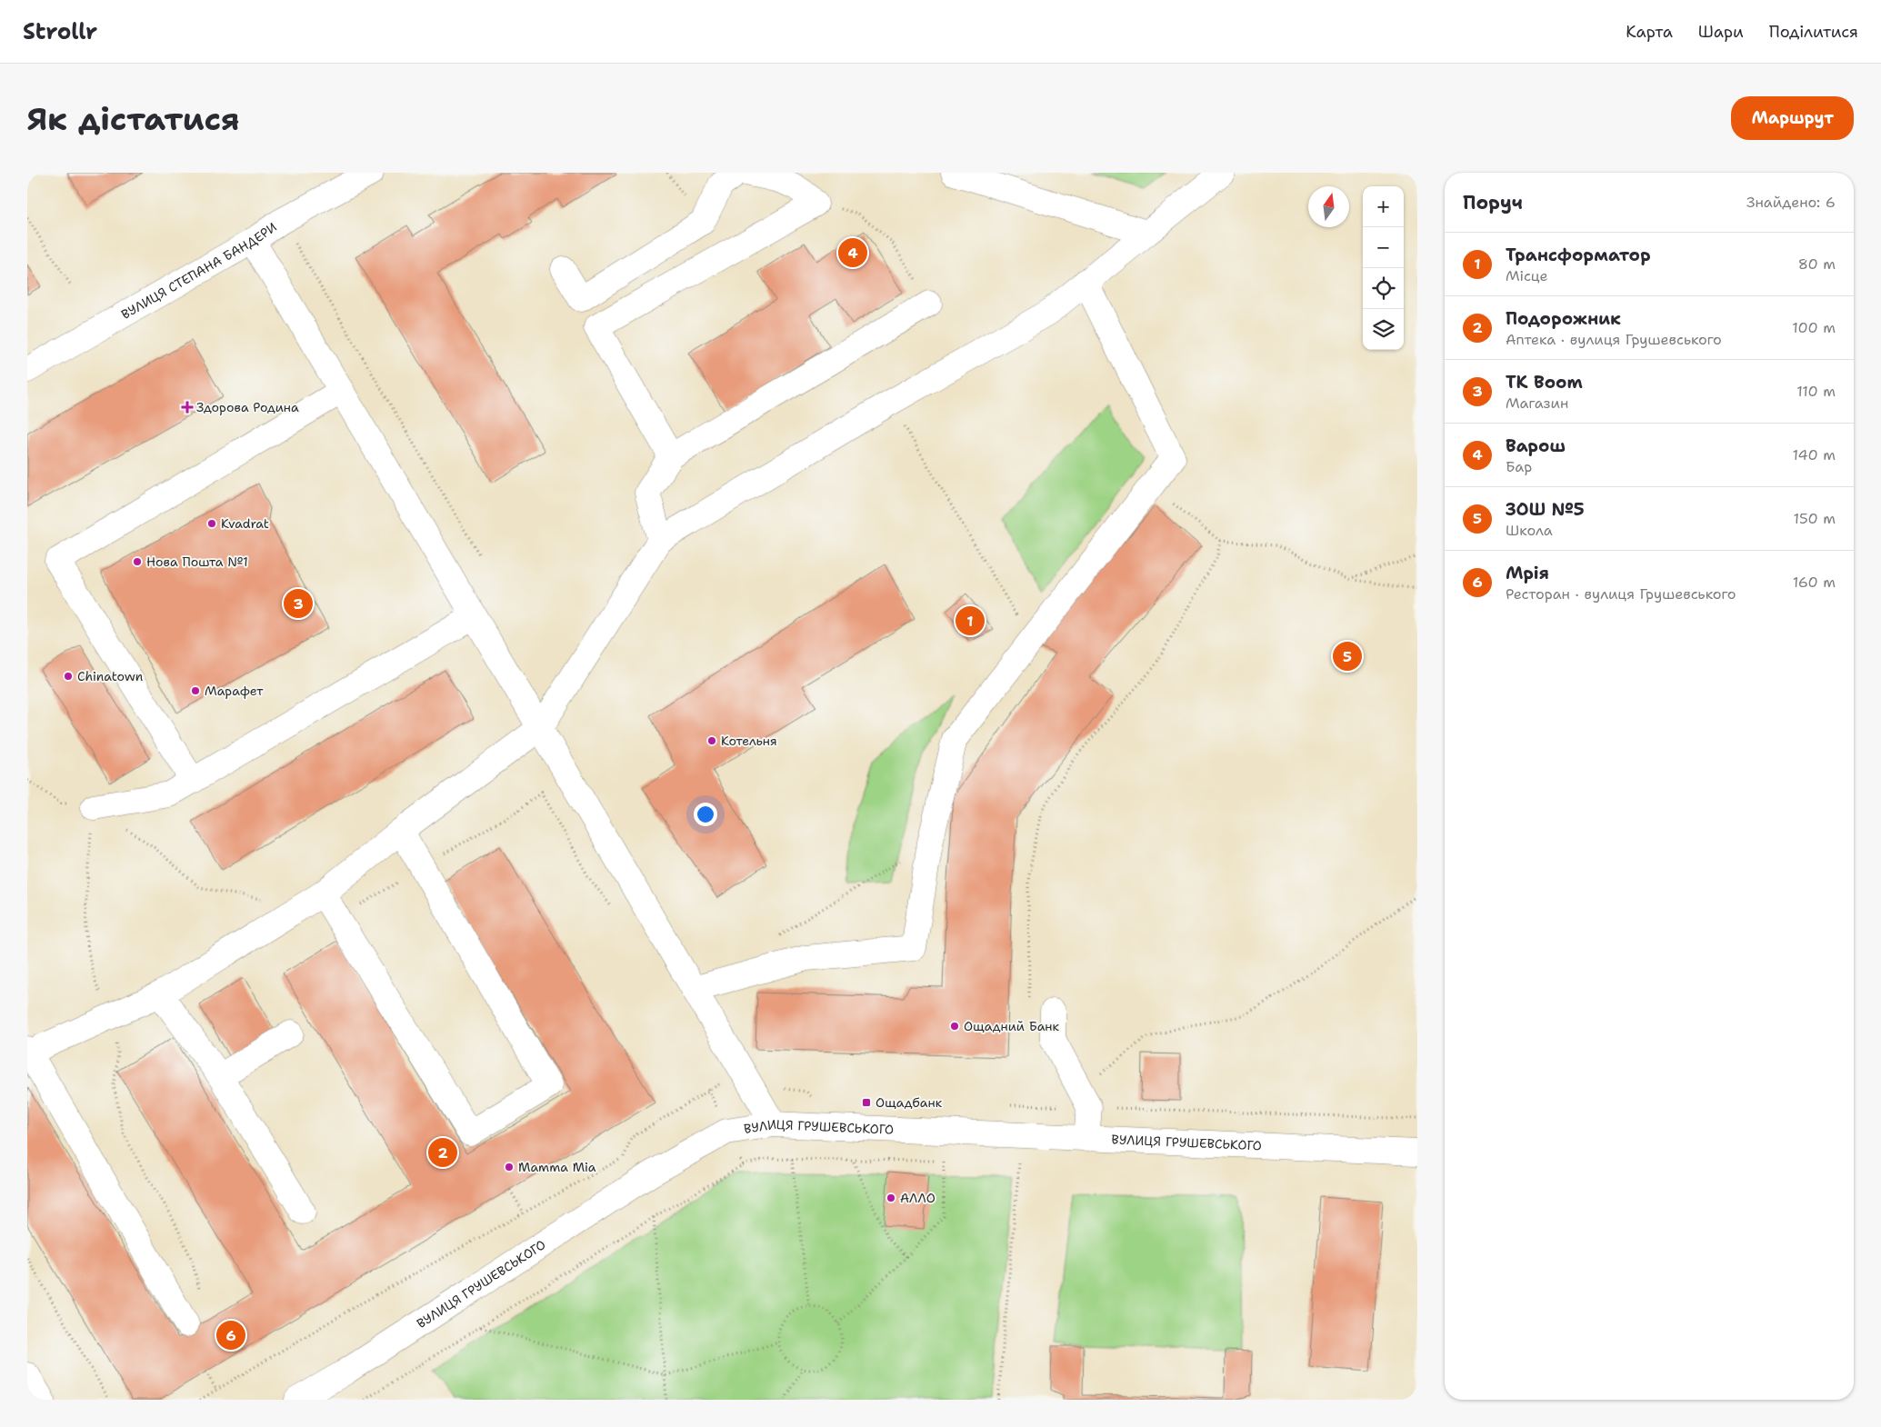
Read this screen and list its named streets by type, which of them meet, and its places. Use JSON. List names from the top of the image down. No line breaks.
{"streets":{"street":["ВУЛИЦЯ СТЕПАНА БАНДЕРИ","ВУЛИЦЯ ГРУШЕВСЬКОГО"]},"places":{"health":["Здорова Родина"],"other":["Kvadrat","Нова Пошта №1","Chinatown","Марафет","Котельня","Ощадний Банк","Mamma Mia","АЛЛО"],"transit":["Ощадбанк"]},"north":"top","page":{"header":"Strollr","nav":["Карта","Шари","Поділитися"],"buttons":"Маршрут","title":"Як дістатися","heading":["Поруч","Знайдено: 6"],"map_buttons":["+","−"],"list":[{"mark":"1","name":"Трансформатор","note":"Місце","value":"80 m"},{"mark":"2","name":"Подорожник","note":"Аптека · вулиця Грушевського","value":"100 m"},{"mark":"3","name":"TK Boom","note":"Магазин","value":"110 m"},{"mark":"4","name":"Варош","note":"Бар","value":"140 m"},{"mark":"5","name":"ЗОШ №5","note":"Школа","value":"150 m"},{"mark":"6","name":"Мрія","note":"Ресторан · вулиця Грушевського","value":"160 m"}],"pins":["4","3","1","5","2","6"]}}
